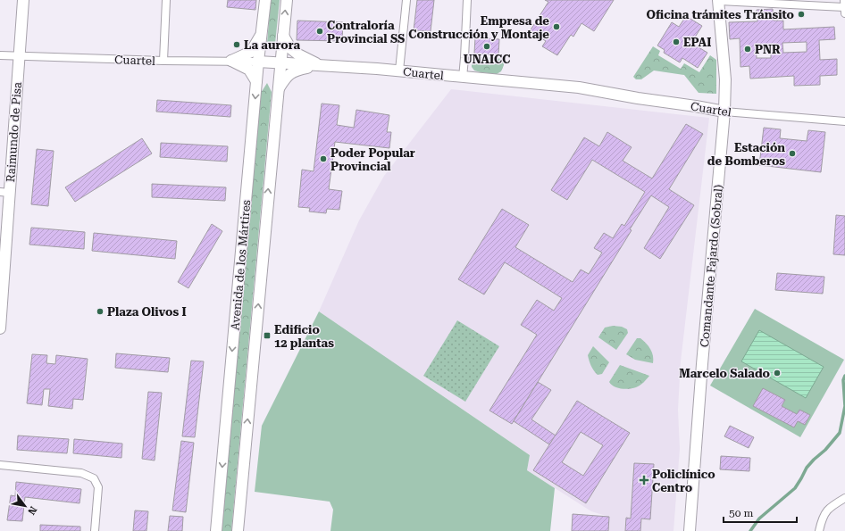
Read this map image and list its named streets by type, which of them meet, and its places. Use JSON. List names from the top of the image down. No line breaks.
{"streets":{"main road":["Cuartel","Raimundo de Pisa","Avenida de los Mártires","Comandante Fajardo (Sobral)"]},"crossings":[["Cuartel","Raimundo de Pisa"],["Cuartel","Avenida de los Mártires"],["Cuartel","Comandante Fajardo (Sobral)"]],"places":{"other":["Oficina trámites Tránsito","Empresa de Construcción y Montaje","Contraloría Provincial SS","EPAI","La aurora","UNAICC","PNR","Estación de Bomberos","Poder Popular Provincial","Plaza Olivos I","Marcelo Salado"],"transit":["Edificio 12 plantas"],"health":["Policlínico Centro"]},"scale_bar":"50 m","north":"bottom right"}
